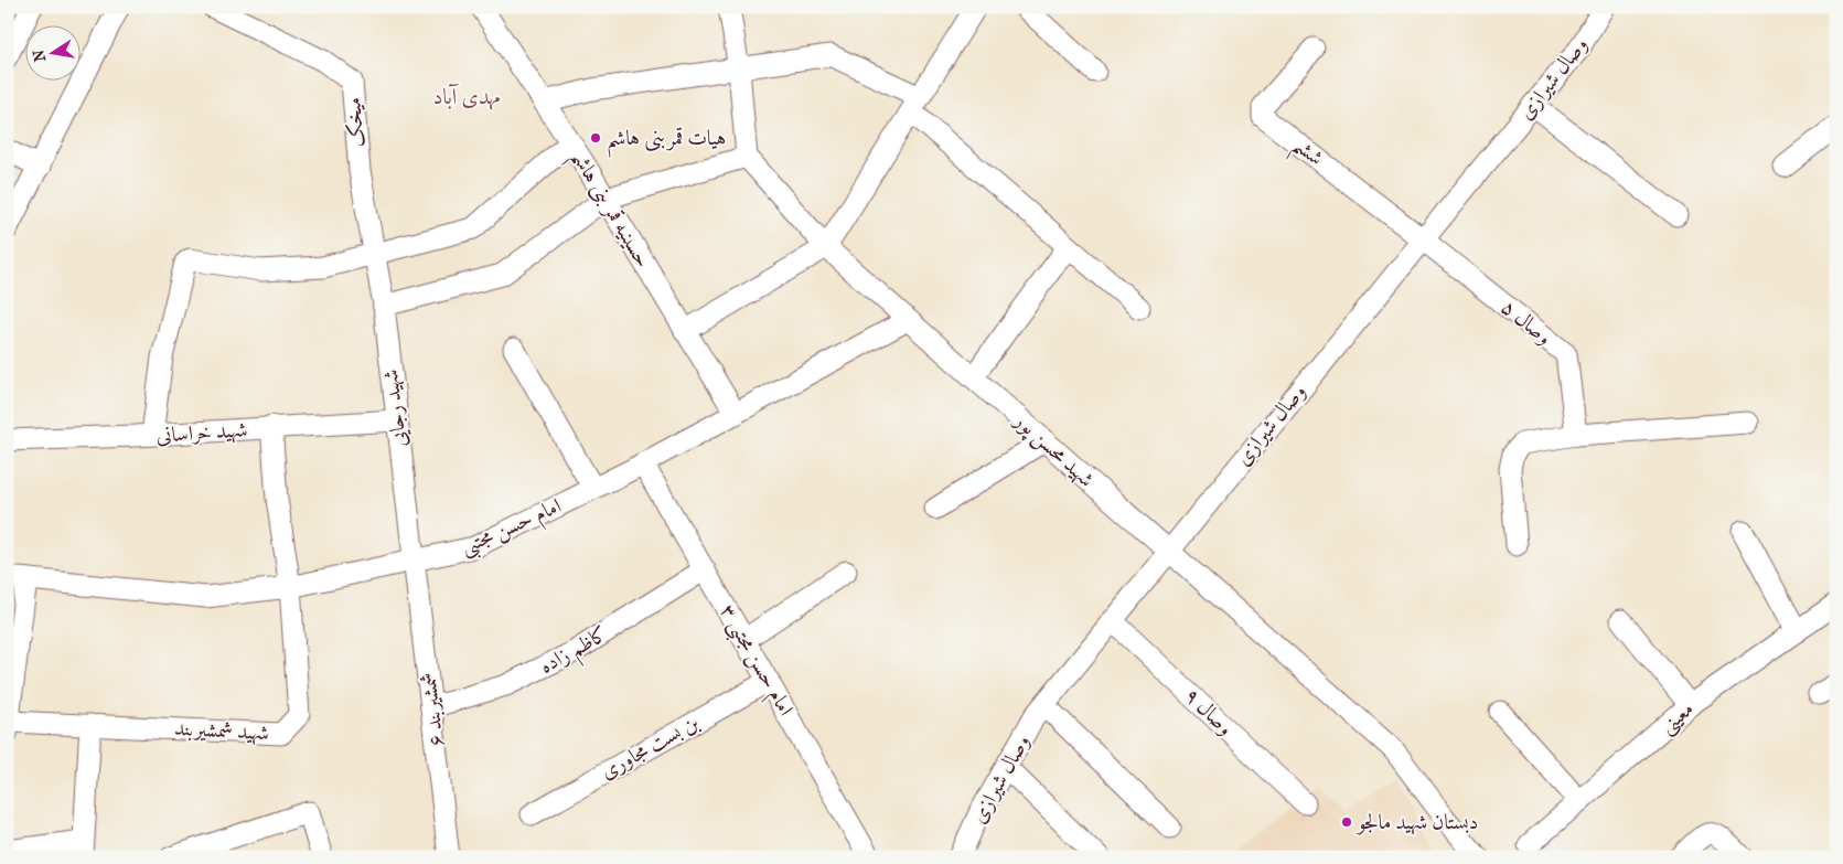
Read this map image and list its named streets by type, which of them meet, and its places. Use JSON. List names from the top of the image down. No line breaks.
{"streets":{"street":["وصال شیرازی","میخک","ششم","حسینیه قمر بنی هاشم","وصال ۵","شهید رجایی","شهید خراسانی","شهید محسن پور","امام حسن مجتبی","کاظم زاده","امام حسن مجتبی ۳","شمشیربند ۶","وصال ۹","معینی","شهید شمشیربند","بن بست مجاوری"]},"crossings":[["وصال شیرازی","ششم"],["وصال شیرازی","وصال ۵"],["وصال شیرازی","شهید محسن پور"],["وصال شیرازی","وصال ۹"],["میخک","شهید رجایی"],["ششم","وصال ۵"],["حسینیه قمر بنی هاشم","امام حسن مجتبی"],["شهید رجایی","شهید خراسانی"],["شهید رجایی","امام حسن مجتبی"],["شهید رجایی","شمشیربند ۶"],["شهید خراسانی","شهید شمشیربند"],["شهید محسن پور","امام حسن مجتبی"],["امام حسن مجتبی","امام حسن مجتبی ۳"],["امام حسن مجتبی","شمشیربند ۶"],["امام حسن مجتبی","شهید شمشیربند"],["کاظم زاده","امام حسن مجتبی ۳"],["کاظم زاده","شمشیربند ۶"],["امام حسن مجتبی ۳","بن بست مجاوری"]],"districts":["مهدی آباد"],"places":["هیات قمربنی هاشم","دبستان شهید مالجو"],"north":"left"}
